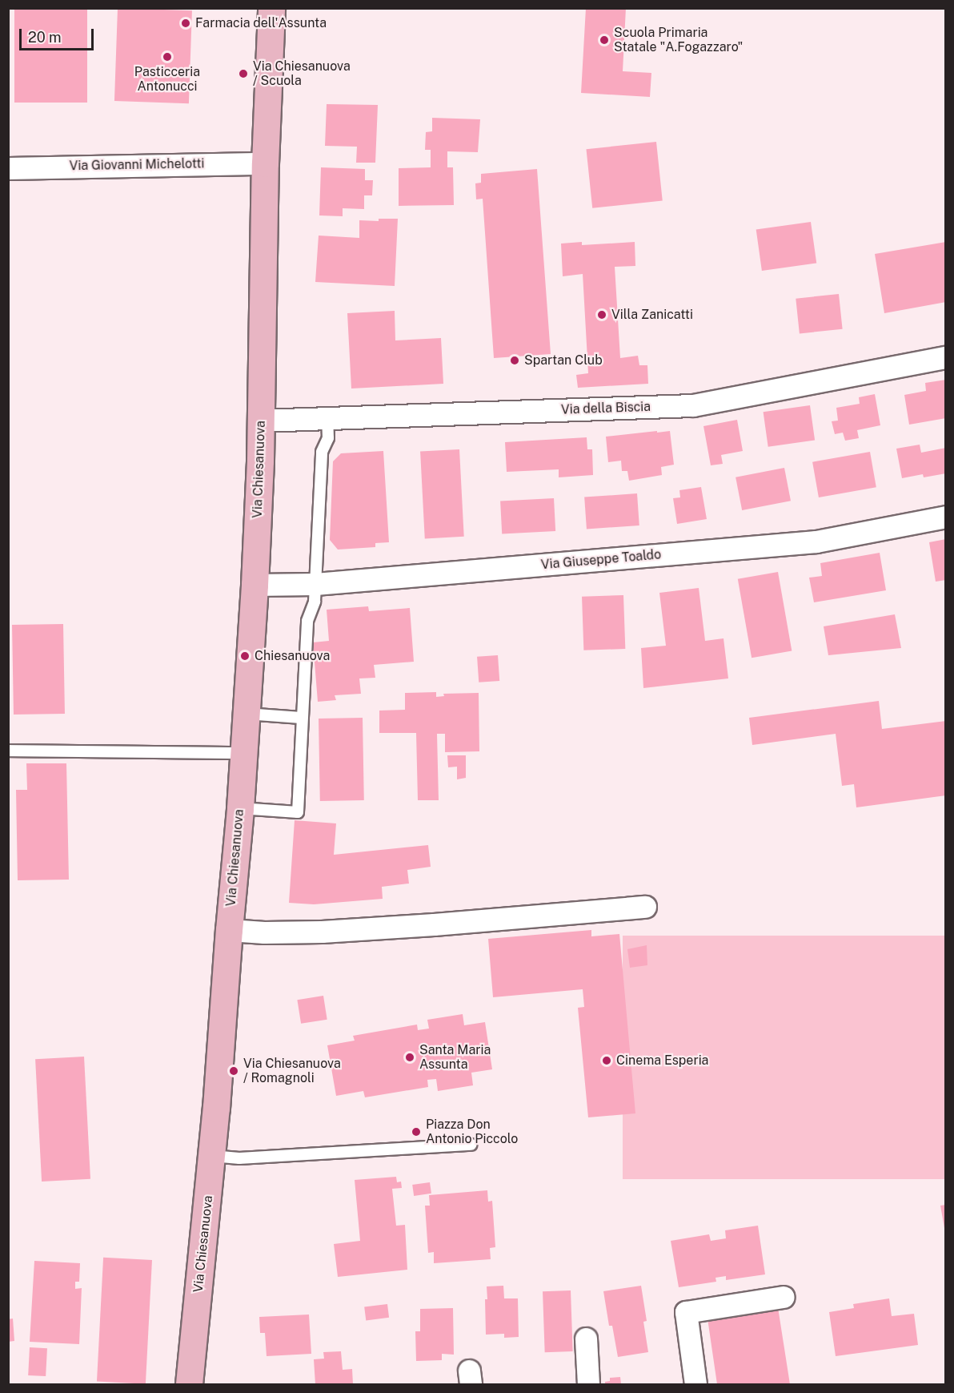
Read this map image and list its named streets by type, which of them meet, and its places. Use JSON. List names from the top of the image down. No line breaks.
{"streets":{"main road":["Via Chiesanuova"],"street":["Via Giovanni Michelotti","Via della Biscia","Via Giuseppe Toaldo"]},"crossings":[["Via Giovanni Michelotti","Via Chiesanuova"],["Via della Biscia","Via Chiesanuova"],["Via Chiesanuova","Via Giuseppe Toaldo"]],"places":["Farmacia dell'Assunta","Scuola Primaria Statale \"A.Fogazzaro\"","Pasticceria Antonucci","Via Chiesanuova / Scuola","Villa Zanicatti","Spartan Club","Chiesanuova","Santa Maria Assunta","Cinema Esperia","Via Chiesanuova / Romagnoli","Piazza Don Antonio Piccolo"],"scale_bar":"20 m"}
